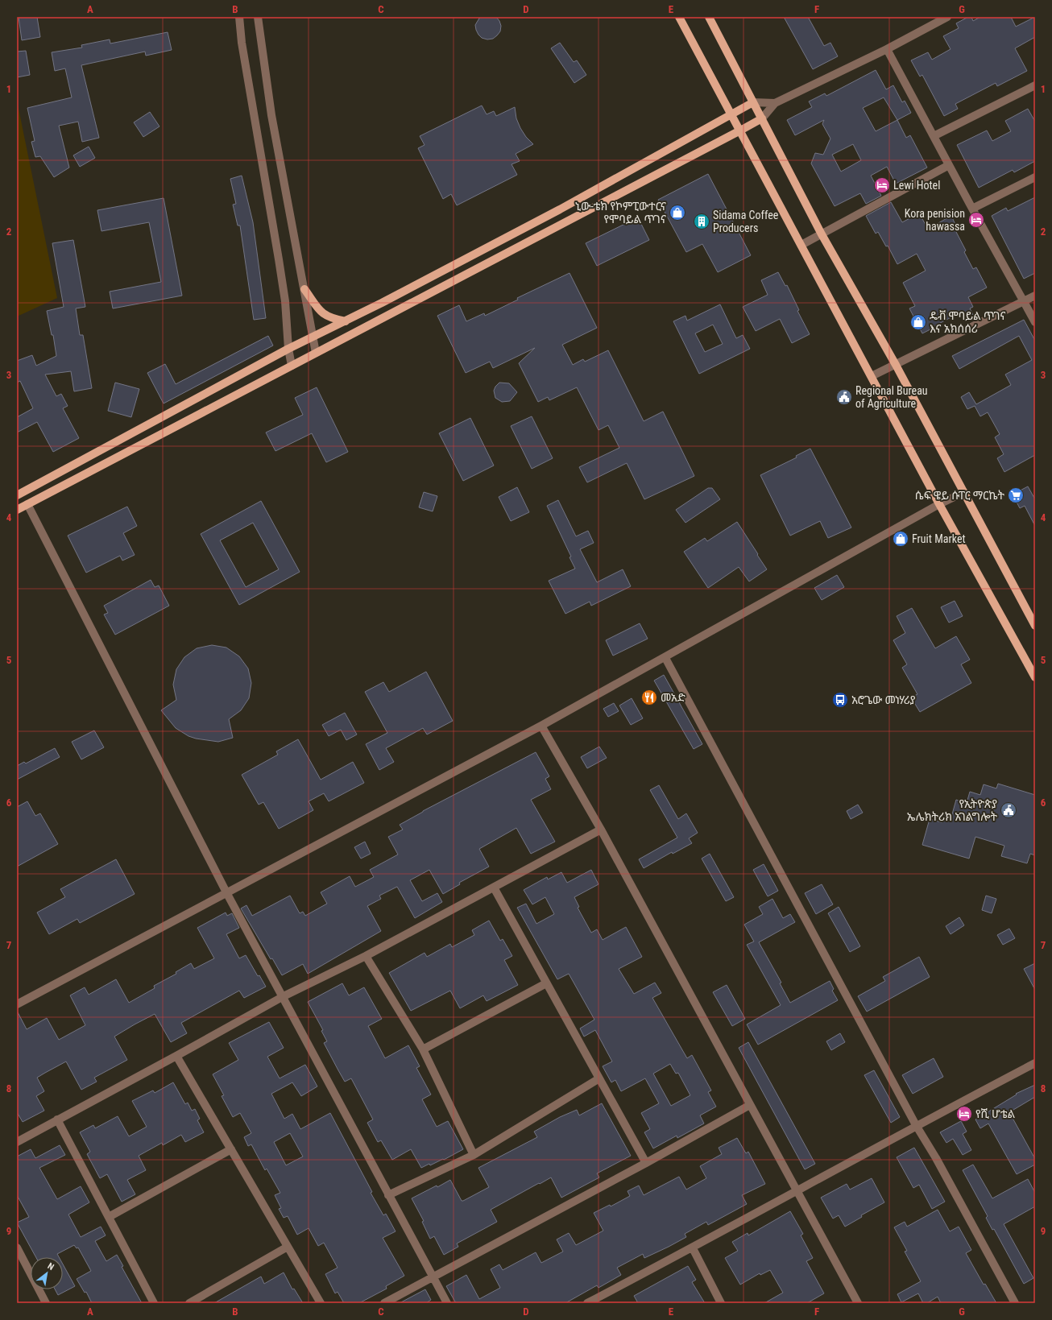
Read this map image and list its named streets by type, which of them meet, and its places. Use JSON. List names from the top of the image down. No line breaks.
{"places":{"hotel":["Lewi Hotel","Kora penision hawassa","የሺ ሆቴል"],"shop":["ኒው-ቴክ የኮምፒውተርና የሞባይል ጥገና","ዴቭ ሞባይል ጥገና እና አክሰሰሪ","Fruit Market"],"building":["Sidama Coffee Producers"],"public building":["Regional Bureau of Agriculture","የኢትዮጵያ ኤሌክትሪክ አገልግሎት"],"supermarket":["ሴፍ ዌይ ሱፐር ማርኬት"],"restaurant":["መአድ"],"bus stop":["አሮጌው መነሃሪያ"]},"north":"top right","grid":{"columns":["A","B","C","D","E","F","G"],"rows":["1","2","3","4","5","6","7","8","9"]}}
